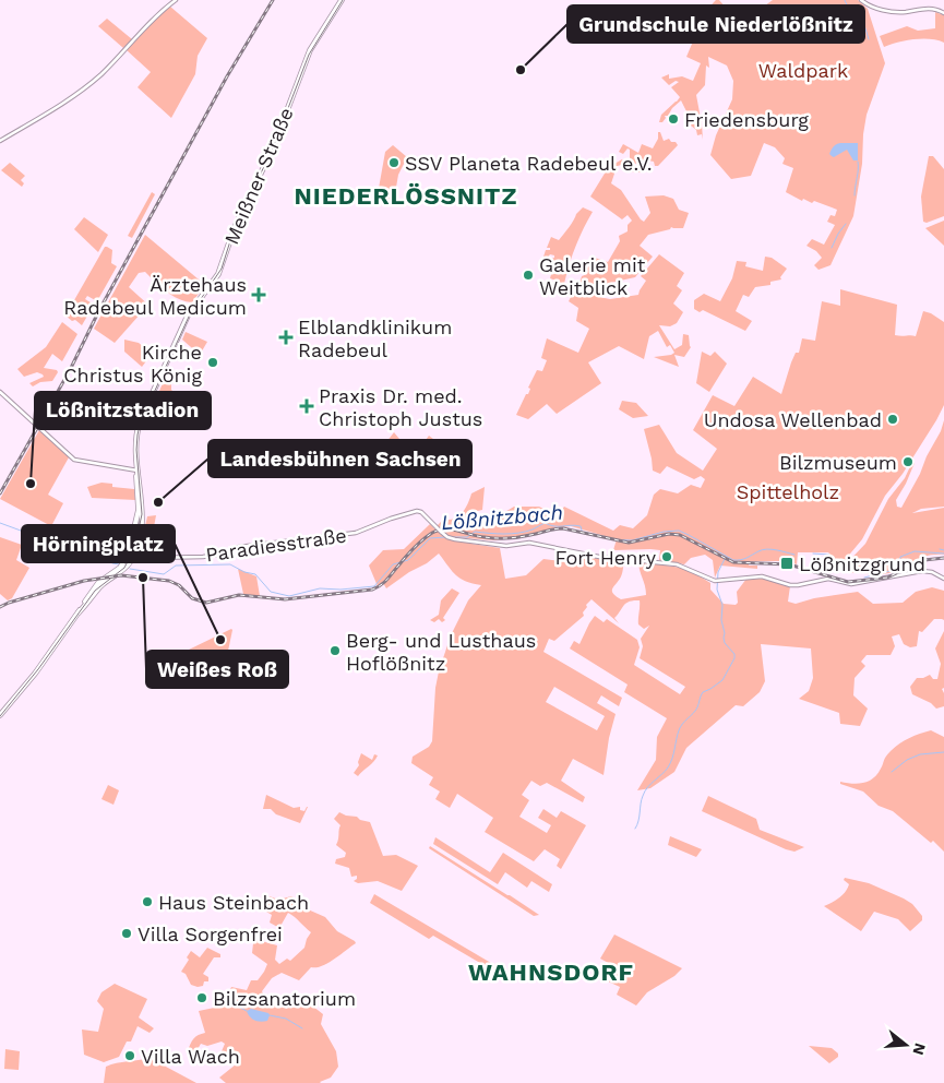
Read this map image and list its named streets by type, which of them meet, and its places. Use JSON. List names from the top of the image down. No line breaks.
{"streets":{"main road":["Meißner Straße"],"street":["Paradiesstraße"]},"crossings":[["Meißner Straße","Paradiesstraße"]],"districts":["NIEDERLÖSSNITZ","WAHNSDORF"],"water":["Lößnitzbach"],"parks":["Waldpark","Spittelholz"],"places":{"other":["Grundschule Niederlößnitz","Friedensburg","SSV Planeta Radebeul e.V.","Galerie mit Weitblick","Kirche Christus König","Undosa Wellenbad","Bilzmuseum","Lößnitzstadion","Landesbühnen Sachsen","Fort Henry","Weißes Roß","Hörningplatz","Berg- und Lusthaus Hoflößnitz","Haus Steinbach","Villa Sorgenfrei","Bilzsanatorium","Villa Wach"],"health":["Ärztehaus Radebeul Medicum","Elblandklinikum Radebeul","Praxis Dr. med. Christoph Justus"],"transit":["Lößnitzgrund"]},"north":"right"}
